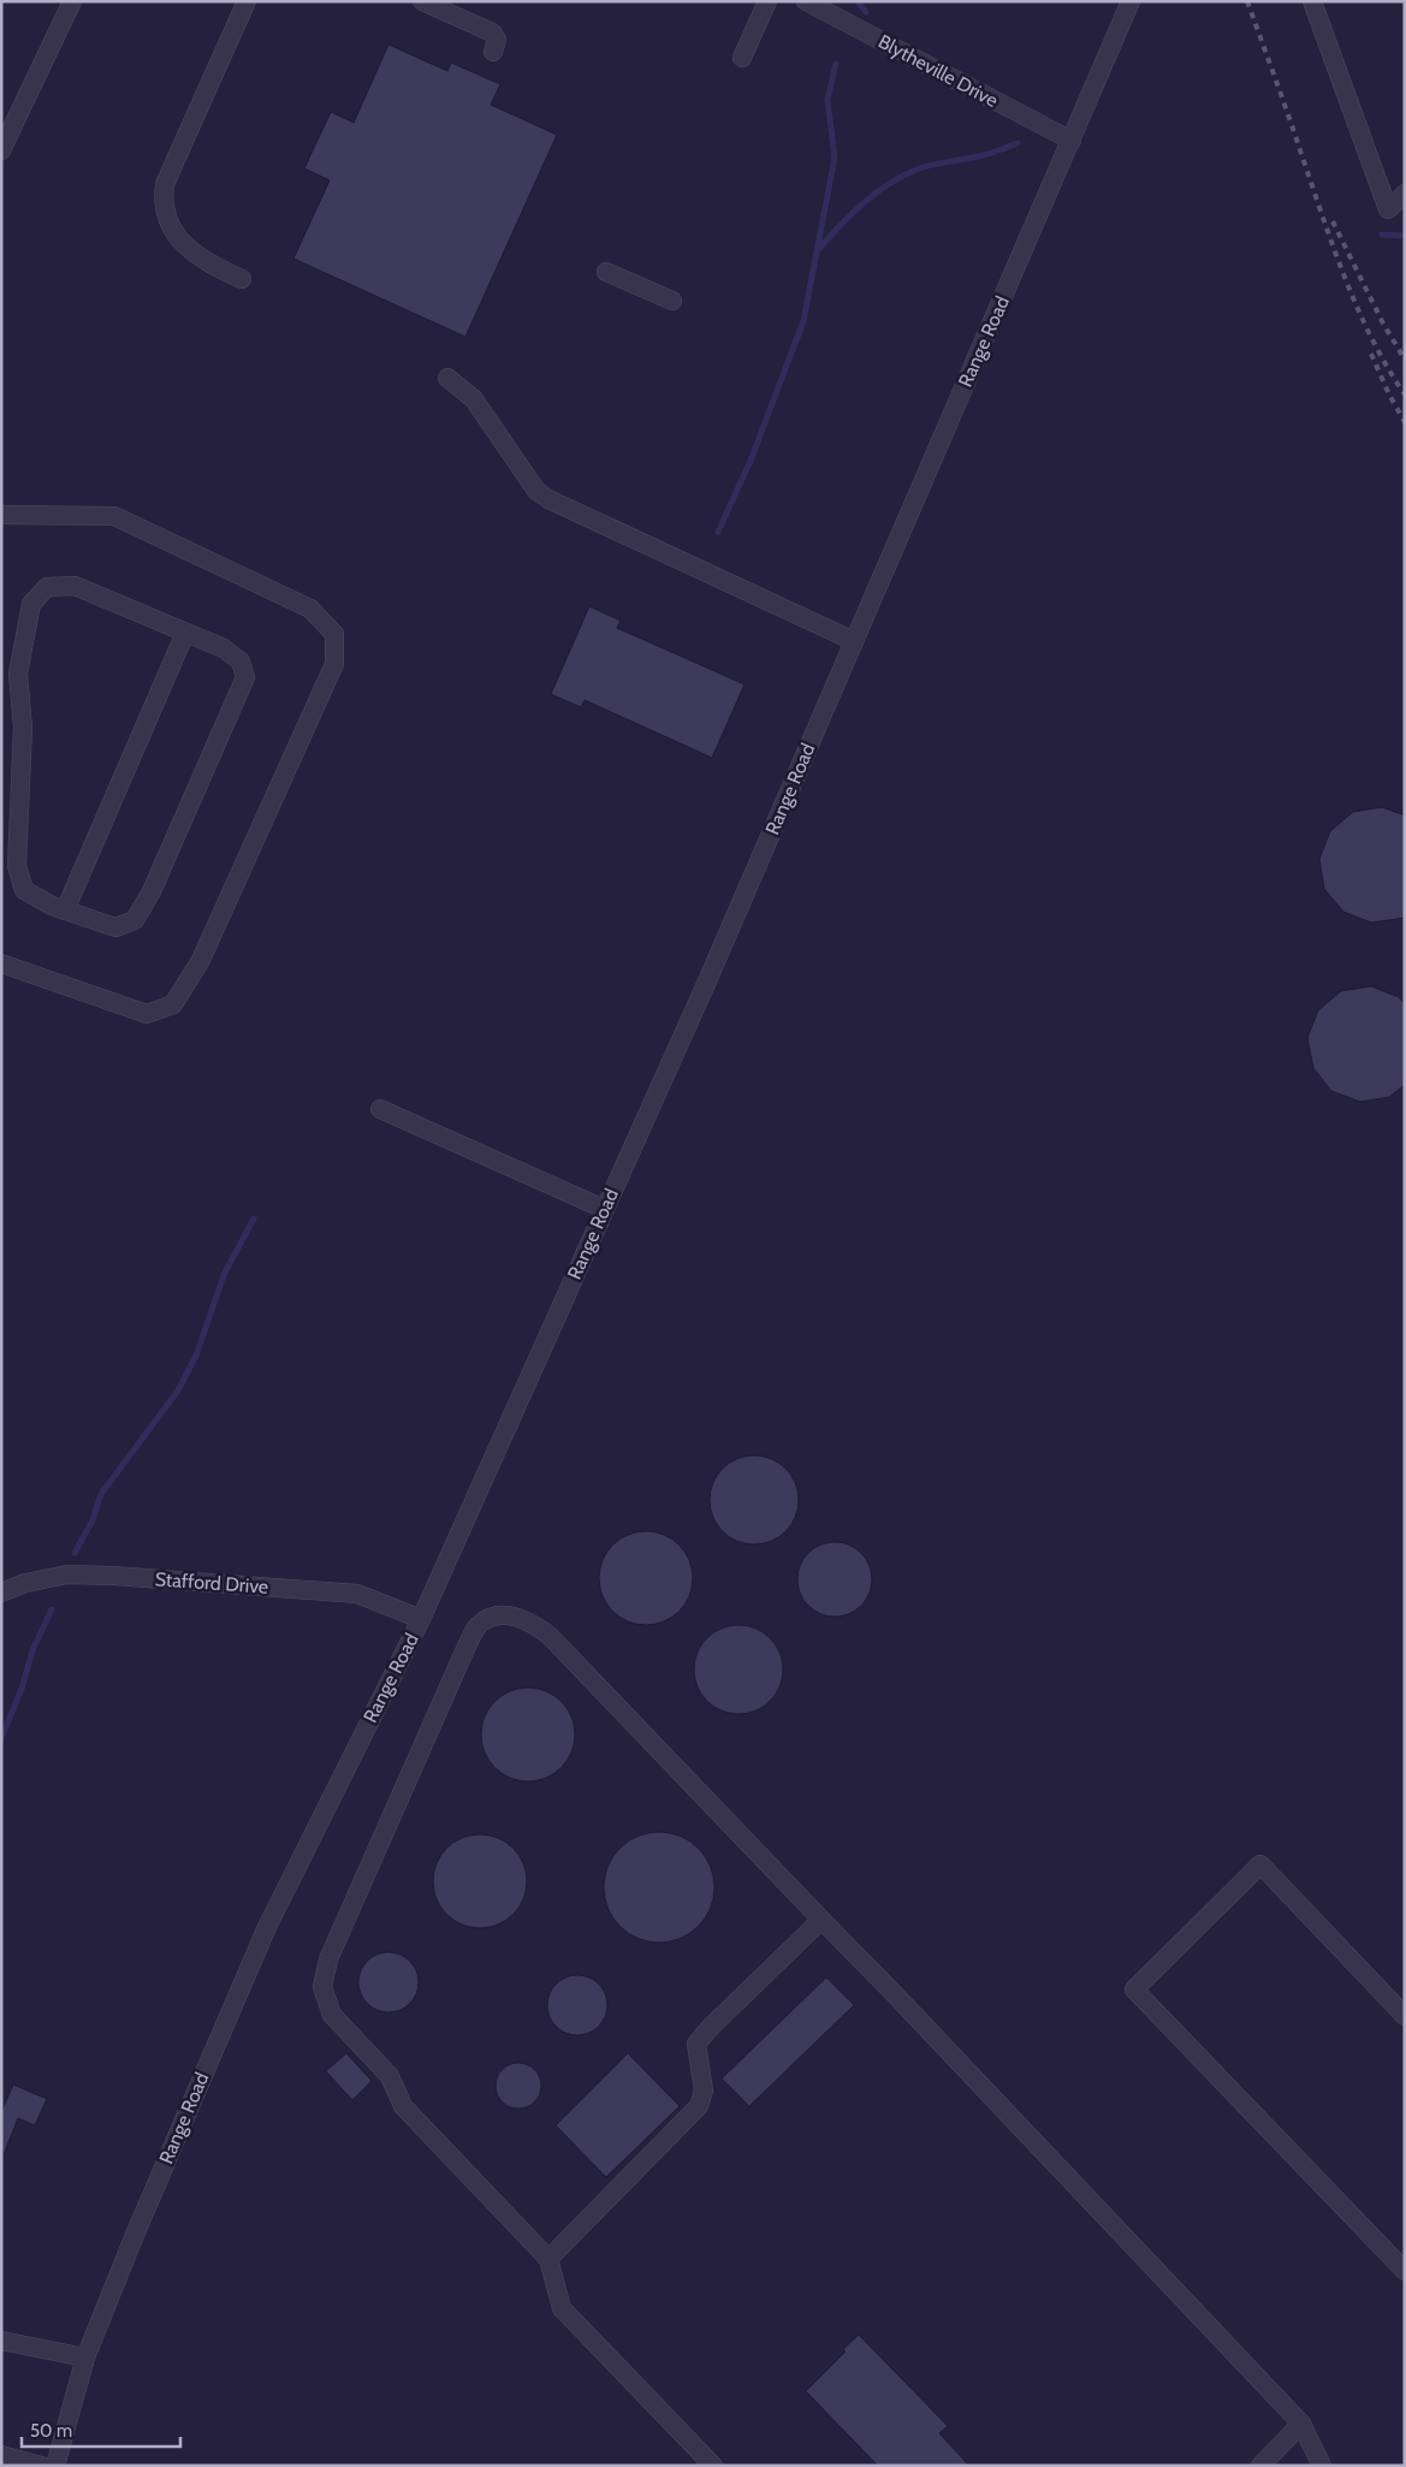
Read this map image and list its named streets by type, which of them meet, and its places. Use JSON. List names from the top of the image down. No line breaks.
{"streets":{"street":["Blytheville Drive","Range Road","Stafford Drive"]},"crossings":[["Blytheville Drive","Range Road"],["Range Road","Stafford Drive"]],"scale_bar":"50 m"}
